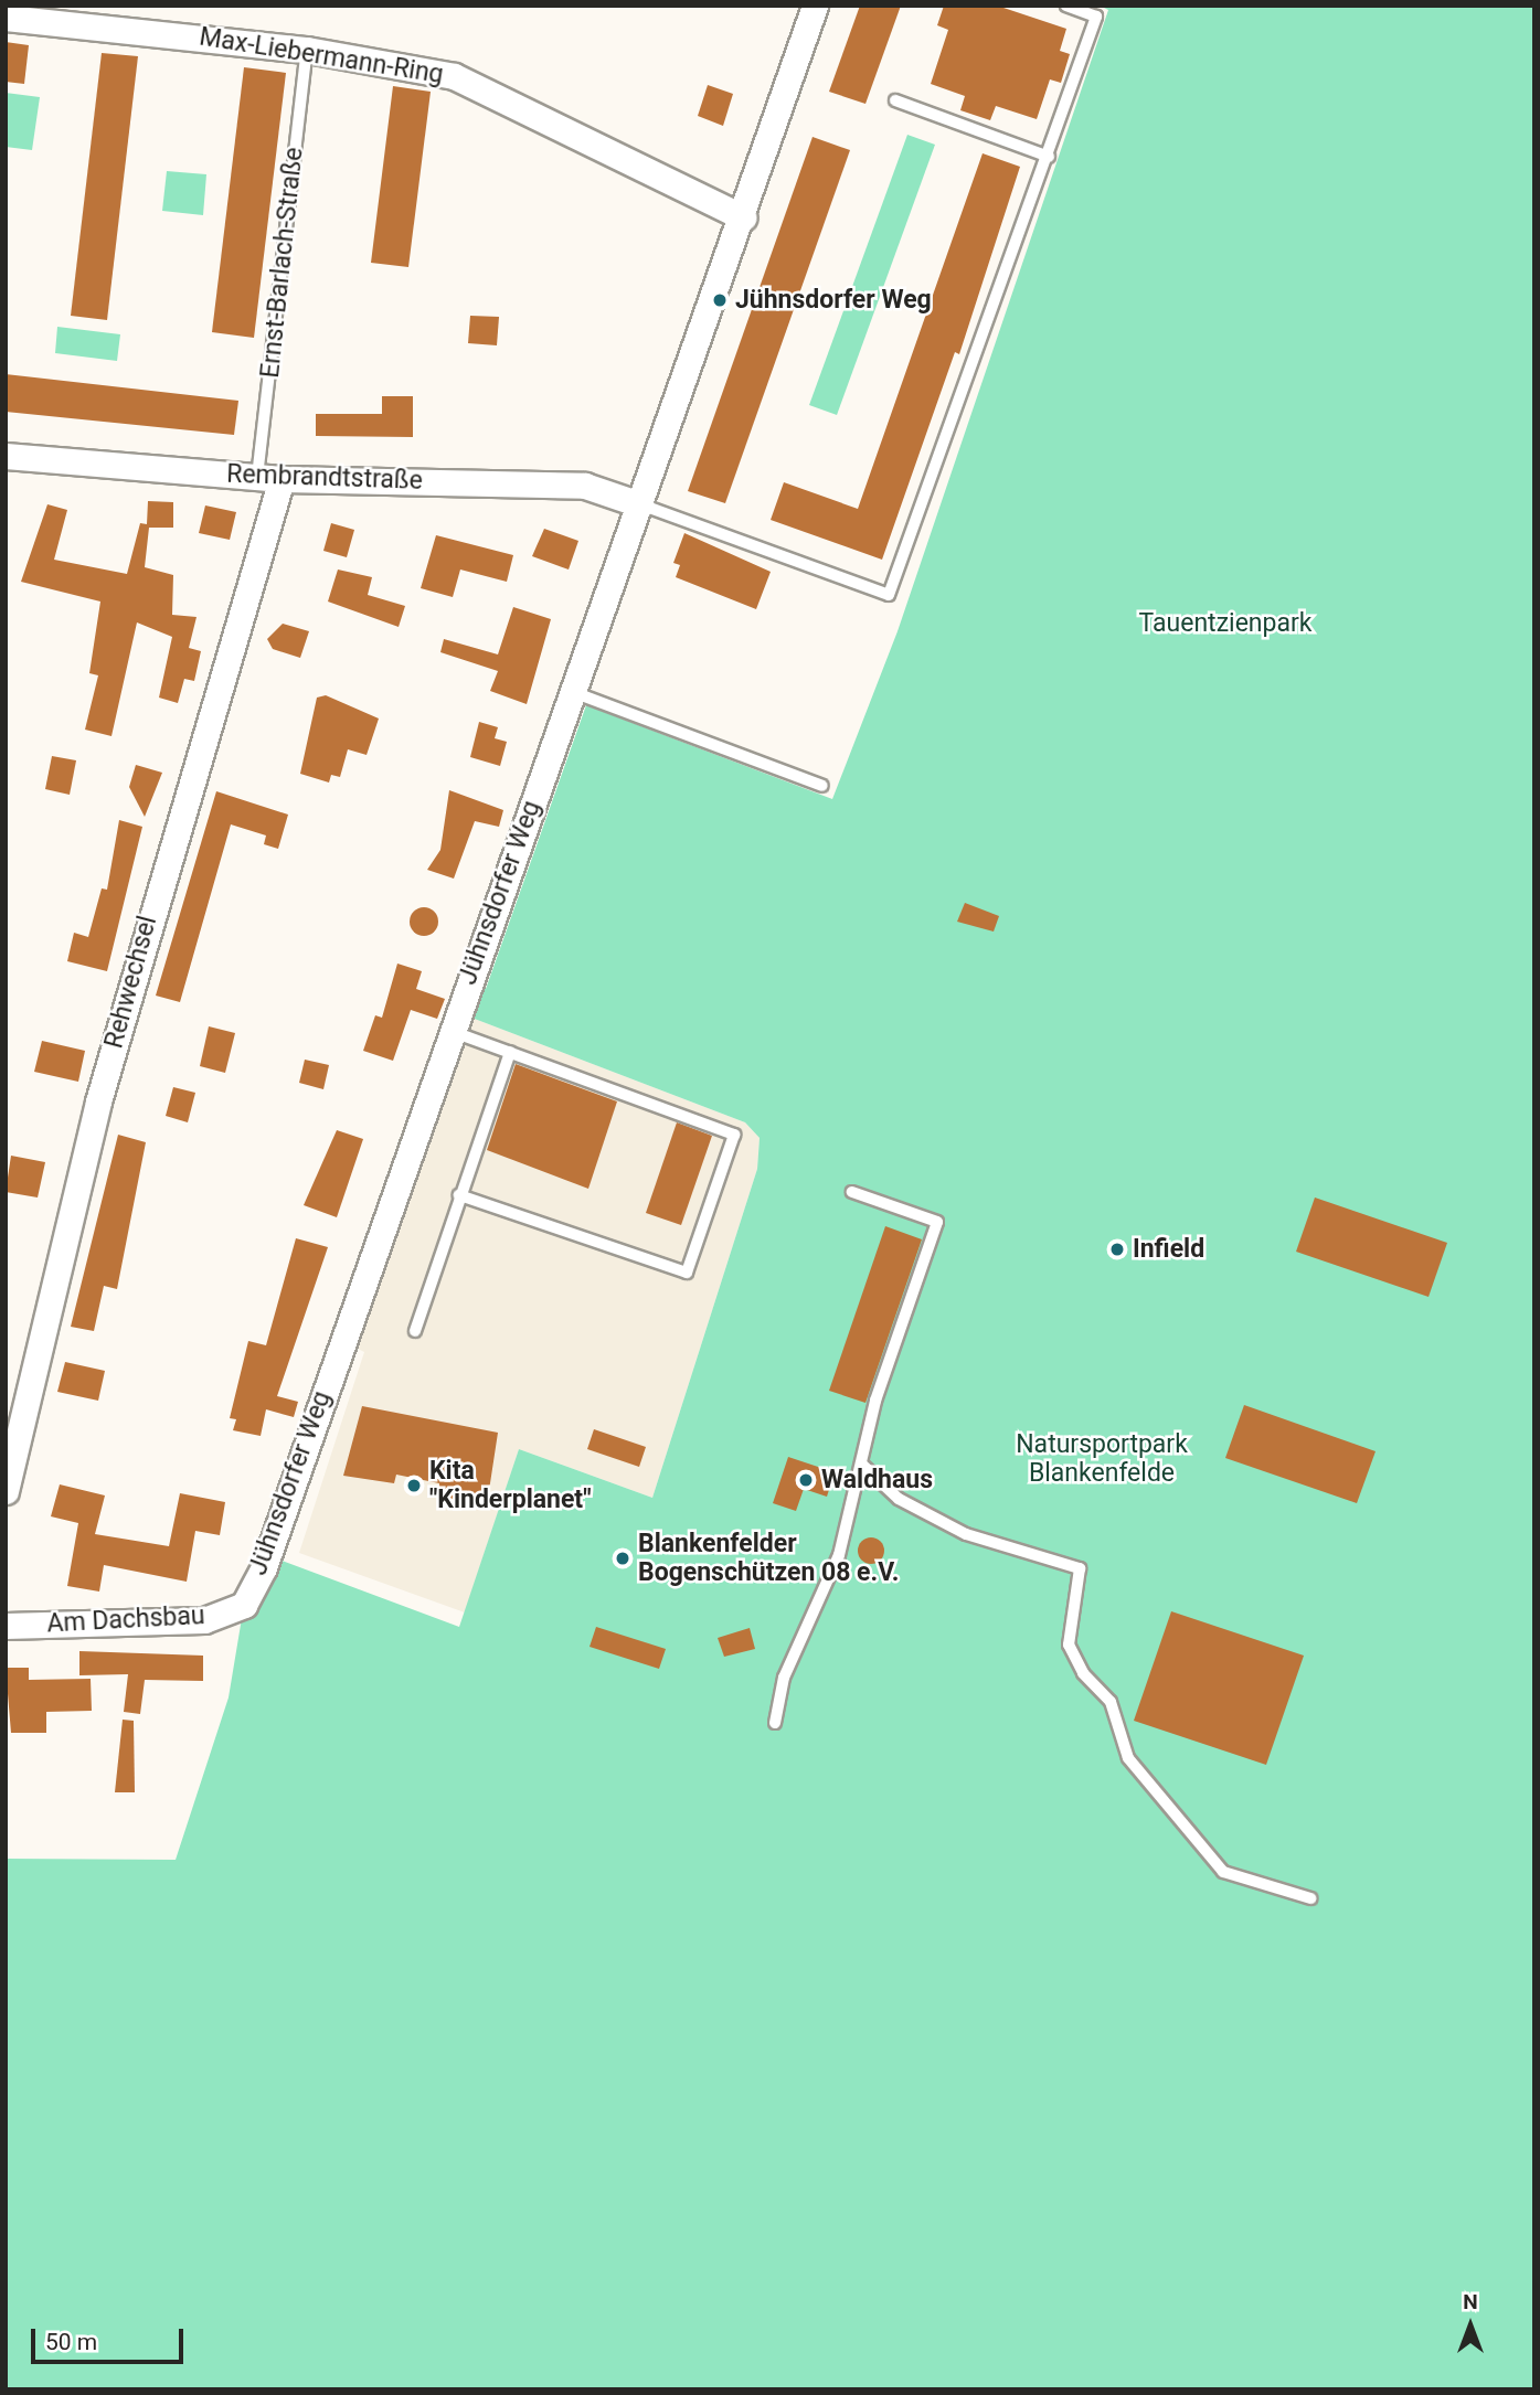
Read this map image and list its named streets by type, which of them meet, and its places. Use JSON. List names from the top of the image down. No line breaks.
{"streets":{"street":["Max-Liebermann-Ring","Rembrandtstraße","Jühnsdorfer Weg","Rehwechsel","Am Dachsbau"],"lane":["Ernst-Barlach-Straße"]},"crossings":[["Max-Liebermann-Ring","Ernst-Barlach-Straße"],["Max-Liebermann-Ring","Jühnsdorfer Weg"],["Ernst-Barlach-Straße","Rembrandtstraße"],["Ernst-Barlach-Straße","Rehwechsel"],["Rembrandtstraße","Jühnsdorfer Weg"],["Rembrandtstraße","Rehwechsel"],["Jühnsdorfer Weg","Am Dachsbau"]],"parks":["Tauentzienpark","Natursportpark Blankenfelde"],"places":["Jühnsdorfer Weg","Infield","Waldhaus","Kita \"Kinderplanet\"","Blankenfelder Bogenschützen 08 e.V."],"scale_bar":"50 m","north":"top"}
